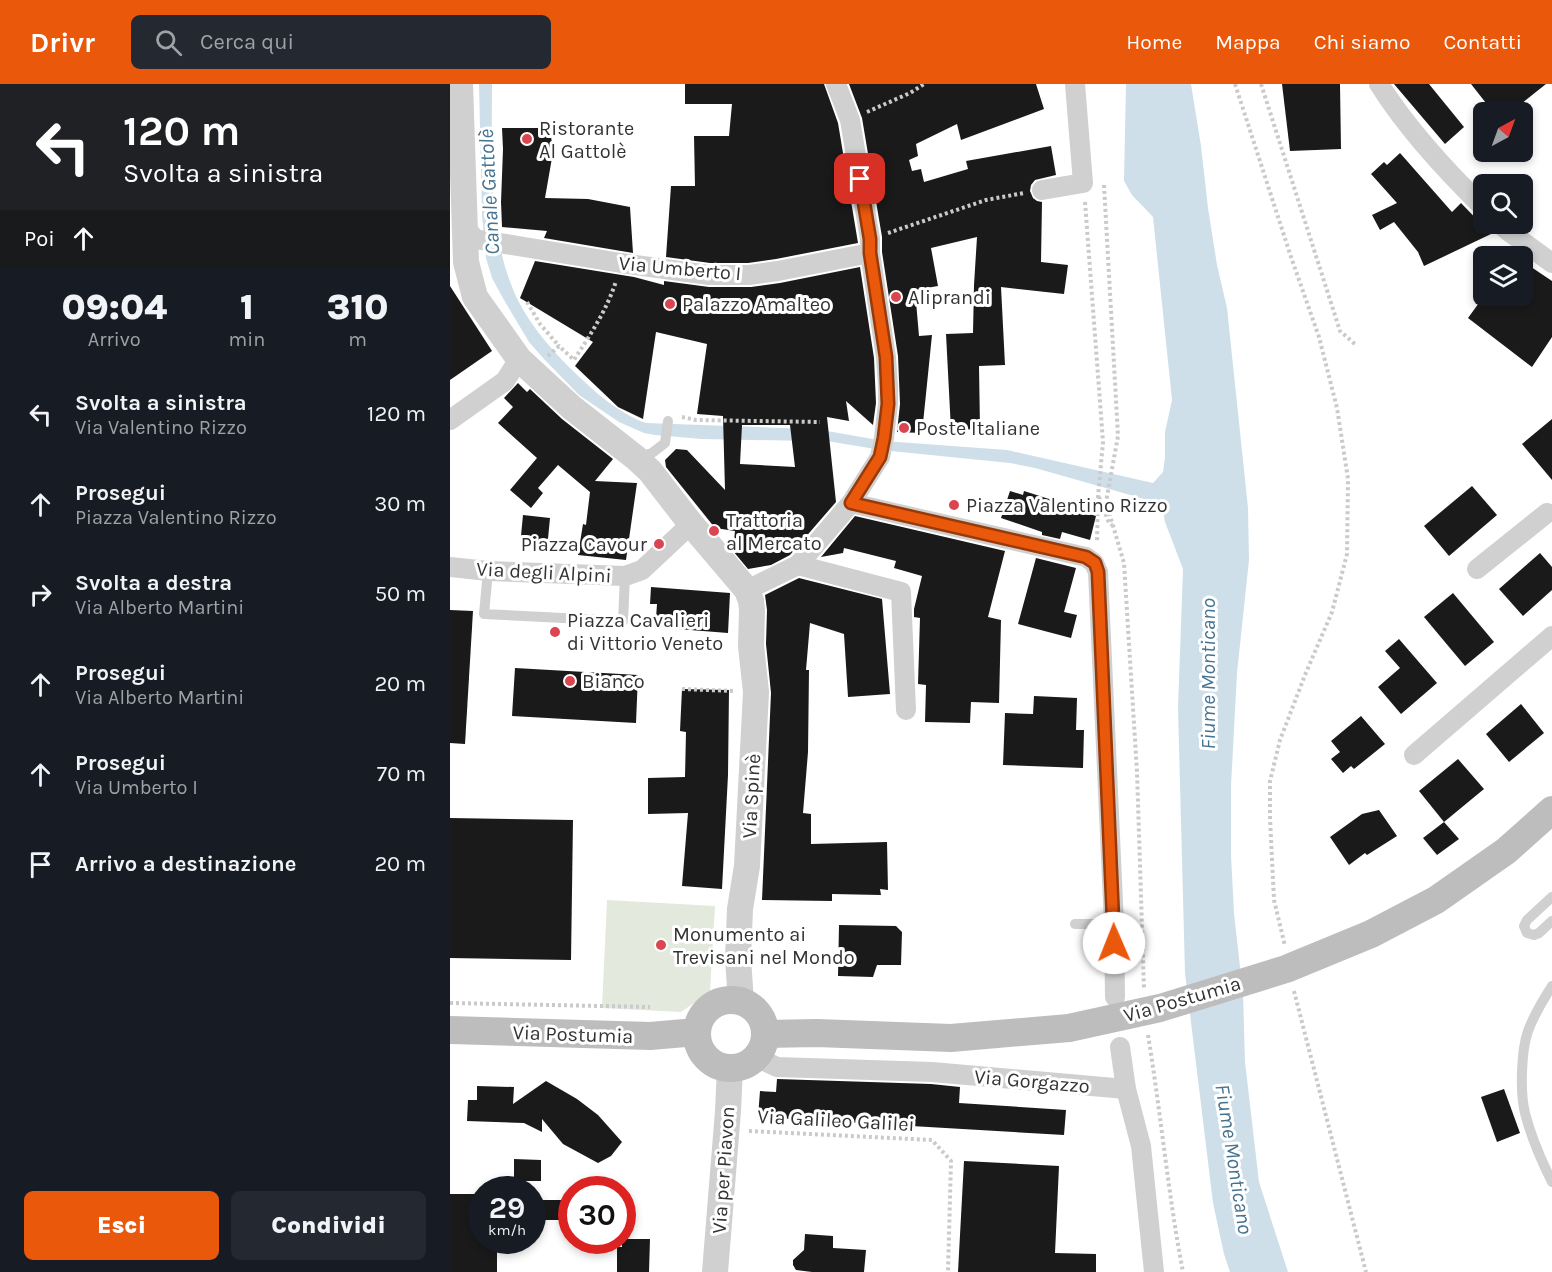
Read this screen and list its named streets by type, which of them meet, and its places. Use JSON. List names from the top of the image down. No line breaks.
{"streets":{"main road":["Via Postumia"],"street":["Via Umberto I","Via degli Alpini","Via Spinè","Via Gorgazzo","Via per Piavon"],"path":["Via Galileo Galilei"]},"crossings":[["Via Spinè","Via Postumia"],["Via Spinè","Via Gorgazzo"],["Via Spinè","Via per Piavon"],["Via Postumia","Via Gorgazzo"],["Via Postumia","Via per Piavon"],["Via Gorgazzo","Via per Piavon"]],"water":["Canale Gattolè","Fiume Monticano"],"places":["Ristorante Al Gattolè","Aliprandi","Palazzo Amalteo","Poste Italiane","Piazza Valentino Rizzo","Trattoria al Mercato","Piazza Cavour","Piazza Cavalieri di Vittorio Veneto","Bianco","Monumento ai Trevisani nel Mondo"],"north":"top right","page":{"header":"Drivr","search":"Cerca qui","nav":["Home","Mappa","Chi siamo","Contatti"],"turn":["120 m","Svolta a sinistra"],"then":"Poi","eta":["09:04","Arrivo","1","min","310","m"],"list":[{"name":"Svolta a sinistra","note":"Via Valentino Rizzo","value":"120 m"},{"name":"Prosegui","note":"Piazza Valentino Rizzo","value":"30 m"},{"name":"Svolta a destra","note":"Via Alberto Martini","value":"50 m"},{"name":"Prosegui","note":"Via Alberto Martini","value":"20 m"},{"name":"Prosegui","note":"Via Umberto I","value":"70 m"},{"name":"Arrivo a destinazione","value":"20 m"}],"speed":"29 km/h","limit":"30","buttons":["Esci","Condividi"]}}
